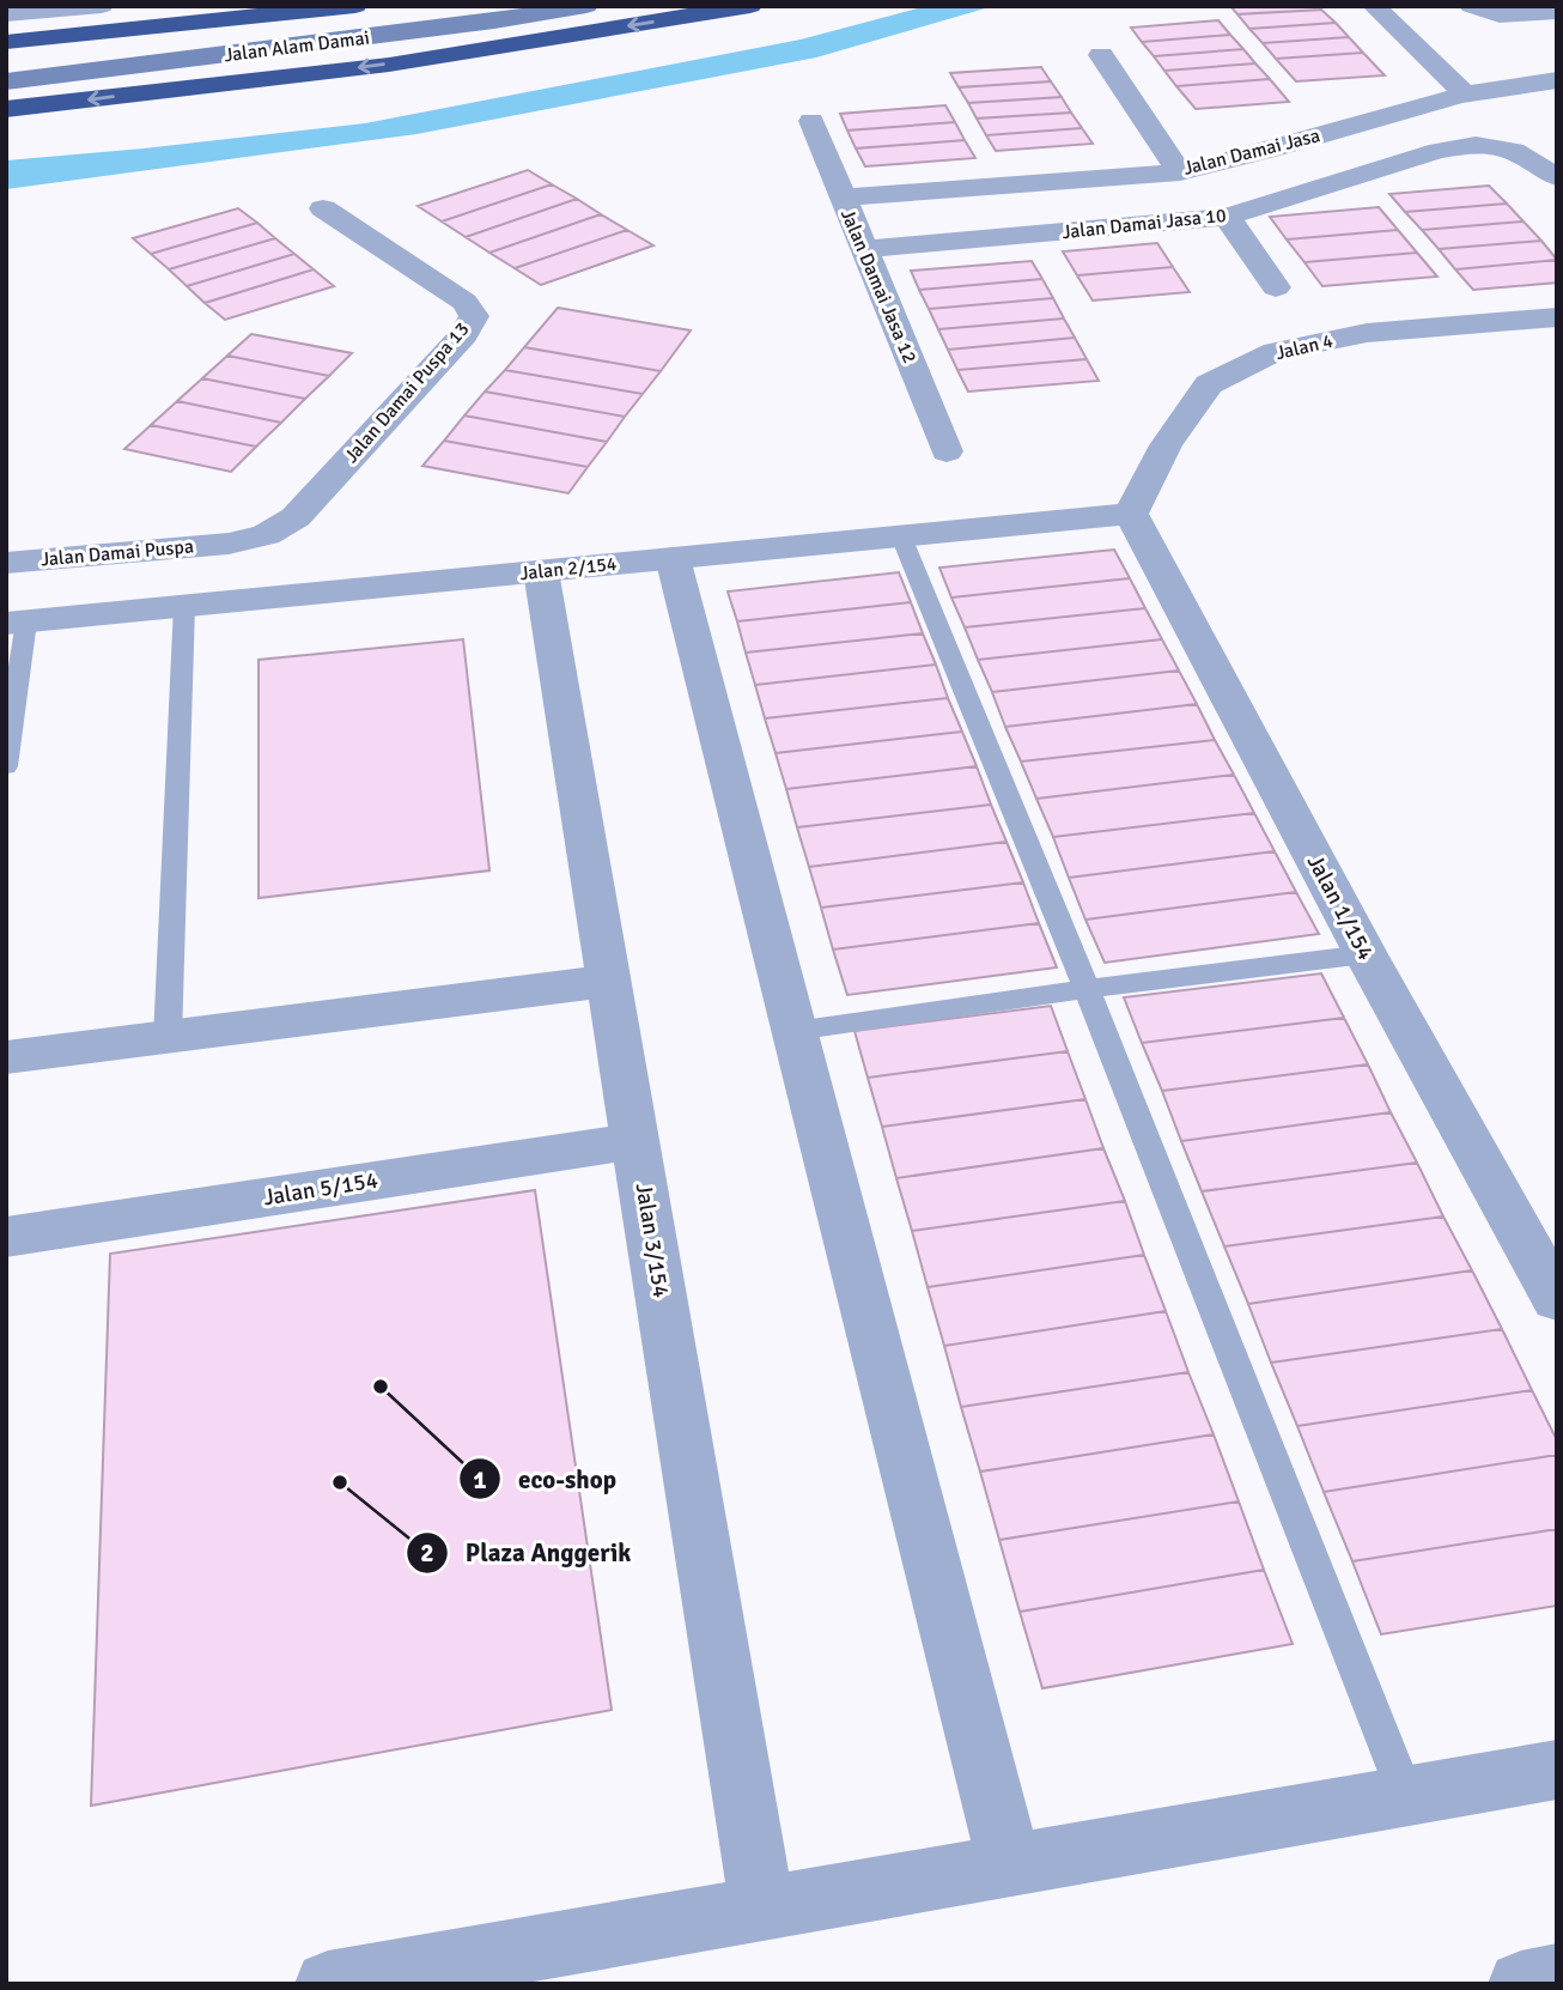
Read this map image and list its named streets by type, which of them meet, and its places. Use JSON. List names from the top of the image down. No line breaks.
{"streets":{"main road":["Jalan Alam Damai"],"street":["Jalan Damai Jasa","Jalan Damai Jasa 10","Jalan Damai Jasa 12","Jalan 4","Jalan Damai Puspa 13","Jalan Damai Puspa","Jalan 2/154","Jalan 1/154","Jalan 5/154","Jalan 3/154"]},"crossings":[["Jalan Damai Jasa","Jalan Damai Jasa 12"],["Jalan Damai Jasa 10","Jalan Damai Jasa 12"],["Jalan 4","Jalan 2/154"],["Jalan 4","Jalan 1/154"],["Jalan Damai Puspa 13","Jalan Damai Puspa"],["Jalan 2/154","Jalan 1/154"],["Jalan 2/154","Jalan 3/154"],["Jalan 5/154","Jalan 3/154"]],"places":["eco-shop","Plaza Anggerik"]}
